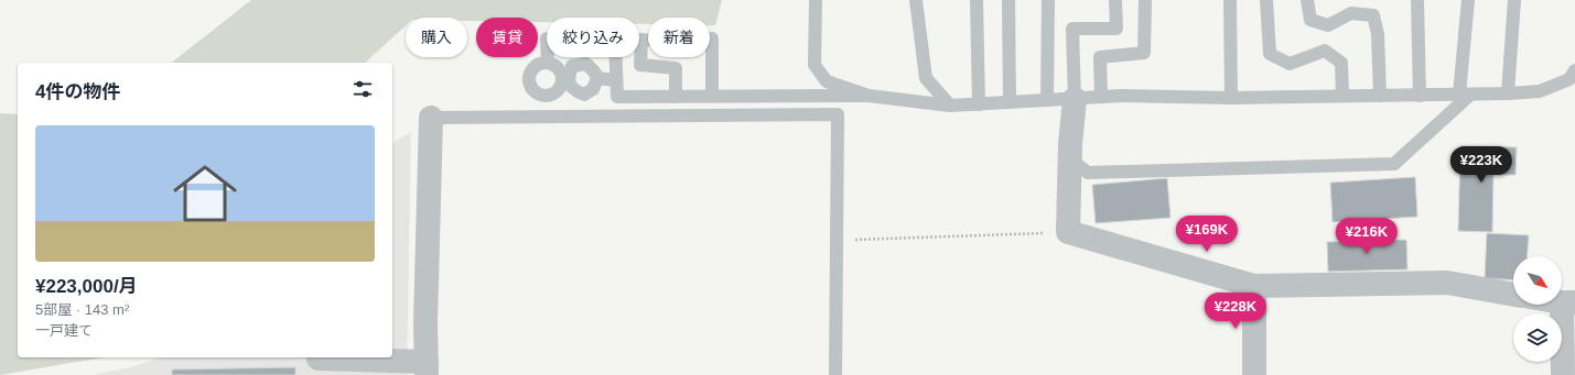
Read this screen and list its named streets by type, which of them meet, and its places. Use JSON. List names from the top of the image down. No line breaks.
{"north":"bottom right","page":{"chip":["購入","賃貸","絞り込み","新着"],"heading":"4件の物件","list":[{"name":"¥223,000/月","note":"5部屋 · 143 m² · 一戸建て"}],"price":["¥223K","¥169K","¥216K","¥228K"]}}
